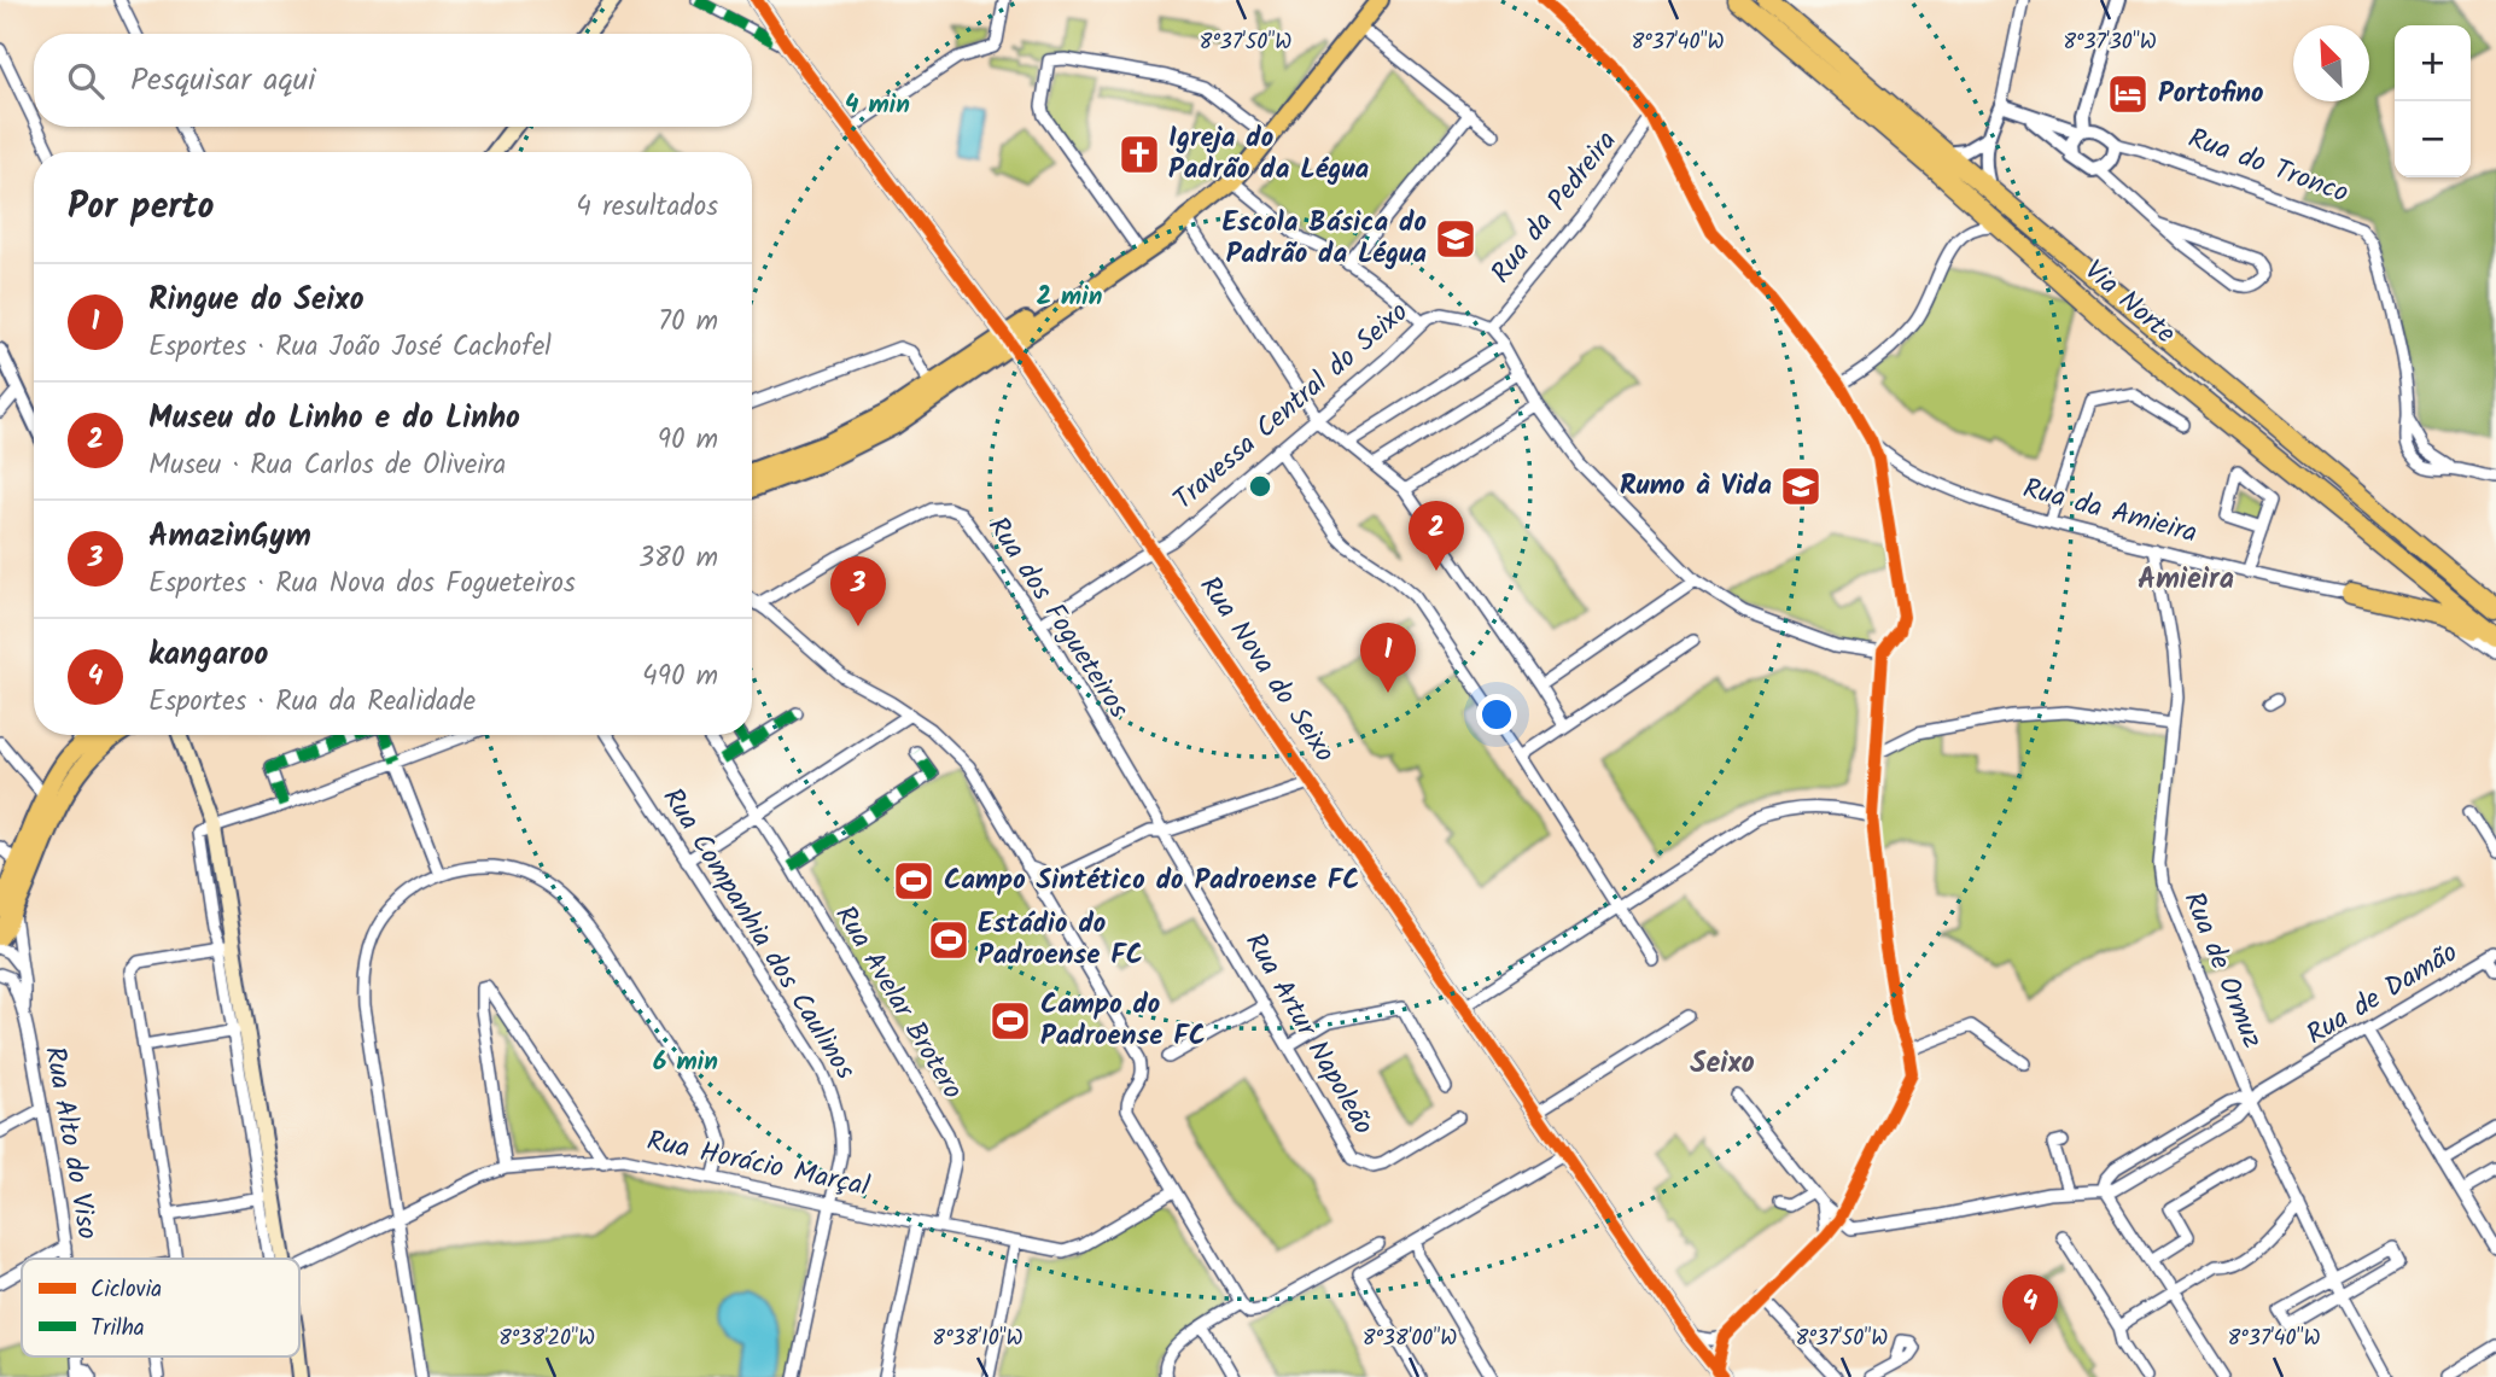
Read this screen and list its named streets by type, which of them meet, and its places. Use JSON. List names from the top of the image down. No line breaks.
{"streets":{"highway":["Via Norte"],"main road":["Rua Nova do Seixo"],"street":["Rua do Tronco","Rua da Pedreira","Travessa Central do Seixo","Rua da Amieira","Rua dos Fogueteiros","Rua Companhia dos Caulinos","Rua de Ormuz","Rua de Damão","Rua Avelar Brotero","Rua Artur Napoleão","Rua Alto do Viso","Rua Horácio Marçal"]},"crossings":[["Rua da Pedreira","Travessa Central do Seixo"],["Travessa Central do Seixo","Rua dos Fogueteiros"],["Travessa Central do Seixo","Rua Nova do Seixo"],["Rua da Amieira","Rua de Ormuz"],["Rua dos Fogueteiros","Rua Artur Napoleão"],["Rua Companhia dos Caulinos","Rua Horácio Marçal"],["Rua de Ormuz","Rua de Damão"],["Rua Avelar Brotero","Rua Horácio Marçal"]],"districts":["Amieira","Seixo"],"places":{"hotel":["Portofino"],"church":["Igreja do Padrão da Légua"],"school or university":["Escola Básica do Padrão da Légua","Rumo à Vida"],"sports":["Campo Sintético do Padroense FC","Estádio do Padroense FC","Campo do Padroense FC"]},"legend":["Ciclovia","Trilha"],"north":"top left","page":{"map_buttons":["+","−"],"search":"Pesquisar aqui","heading":["Por perto","4 resultados"],"list":[{"mark":"1","name":"Ringue do Seixo","note":"Esportes · Rua João José Cachofel","value":"70 m"},{"mark":"2","name":"Museu do Linho e do Linho","note":"Museu · Rua Carlos de Oliveira","value":"90 m"},{"mark":"3","name":"AmazinGym","note":"Esportes · Rua Nova dos Fogueteiros","value":"380 m"},{"mark":"4","name":"kangaroo","note":"Esportes · Rua da Realidade","value":"490 m"}],"pins":["2","3","1","4"]},"coordinates":["8°37'30\"W","8°37'50\"W","8°37'40\"W","8°38'20\"W","8°38'10\"W","8°38'00\"W"],"rings":["4 min","2 min","6 min"]}
